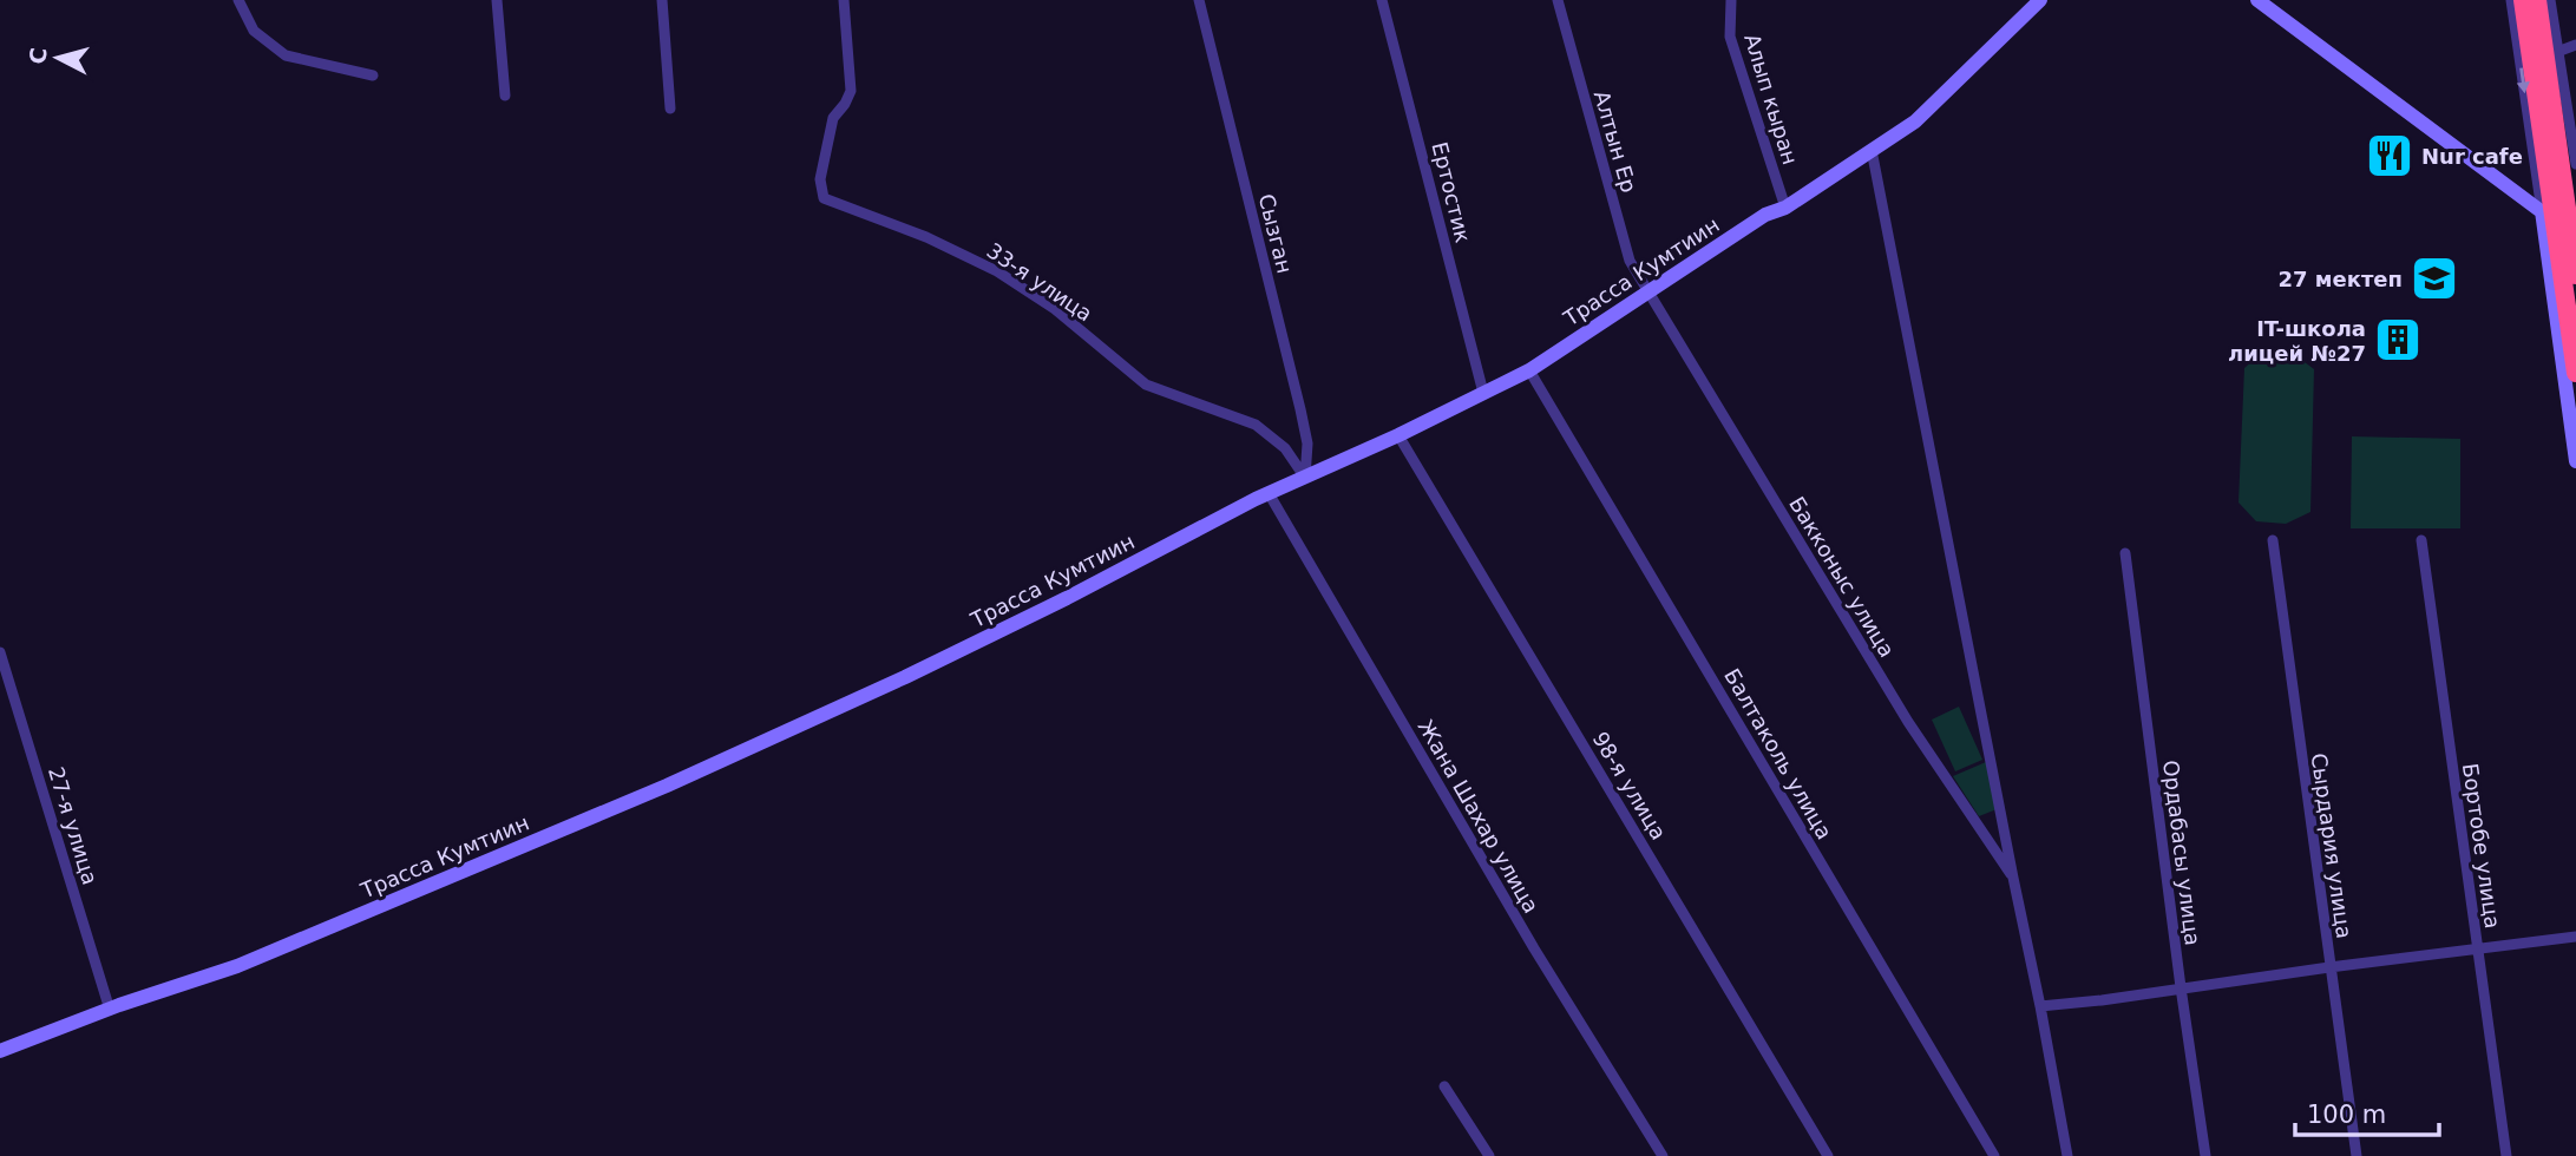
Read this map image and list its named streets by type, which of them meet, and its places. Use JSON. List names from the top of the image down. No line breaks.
{"streets":{"street":["Алып кыран","Алтын Ер","Ертостик","Сызган","Трасса Кумтиин","33-я улица","Бакконыс улица","Балтаколь улица","98-я улица","Жана Шахар улица","27-я улица","Сырдария улица","Бортобе улица","Ордабасы улица"]},"crossings":[["Алып кыран","Трасса Кумтиин"],["Алтын Ер","Трасса Кумтиин"],["Алтын Ер","Бакконыс улица"],["Ертостик","Трасса Кумтиин"],["Сызган","Трасса Кумтиин"],["Сызган","33-я улица"],["Трасса Кумтиин","33-я улица"],["Трасса Кумтиин","Бакконыс улица"],["Трасса Кумтиин","Балтаколь улица"],["Трасса Кумтиин","98-я улица"],["Трасса Кумтиин","Жана Шахар улица"],["Трасса Кумтиин","27-я улица"]],"places":{"restaurant":["Nur cafe"],"school or university":["27 мектеп"],"building":["IT-школа лицей №27"]},"scale_bar":"100 m","north":"left"}
